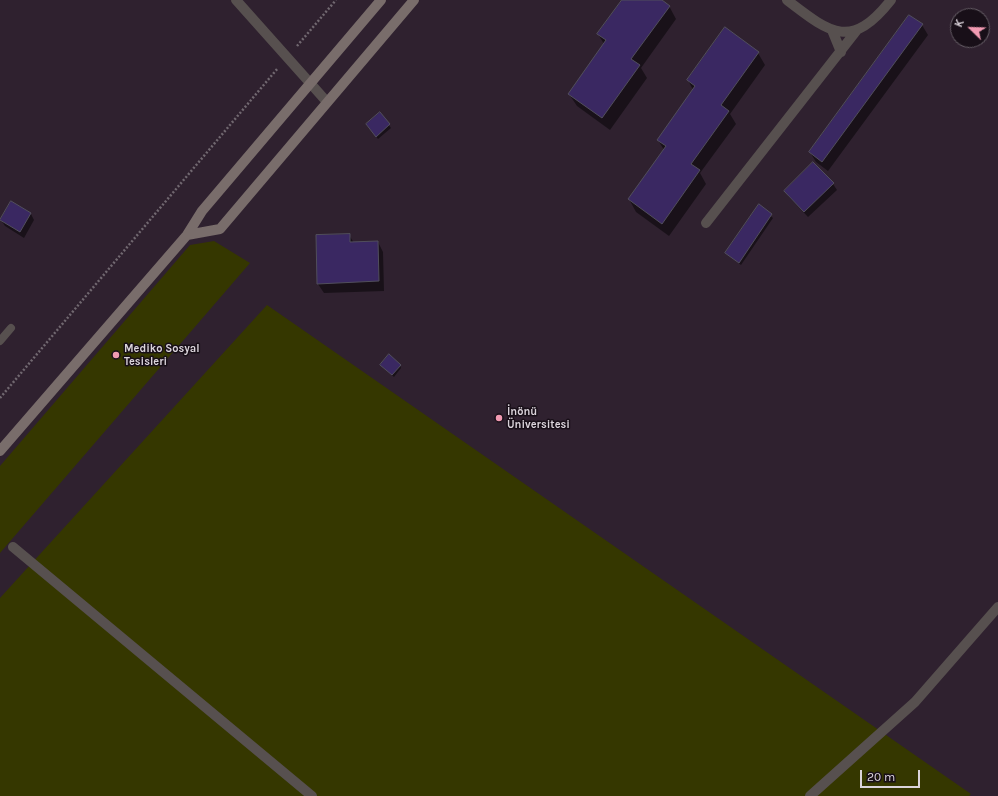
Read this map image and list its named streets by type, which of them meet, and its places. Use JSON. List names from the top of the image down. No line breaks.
{"places":["Mediko Sosyal Tesisleri","İnönü Üniversitesi"],"scale_bar":"20 m","north":"top left"}
